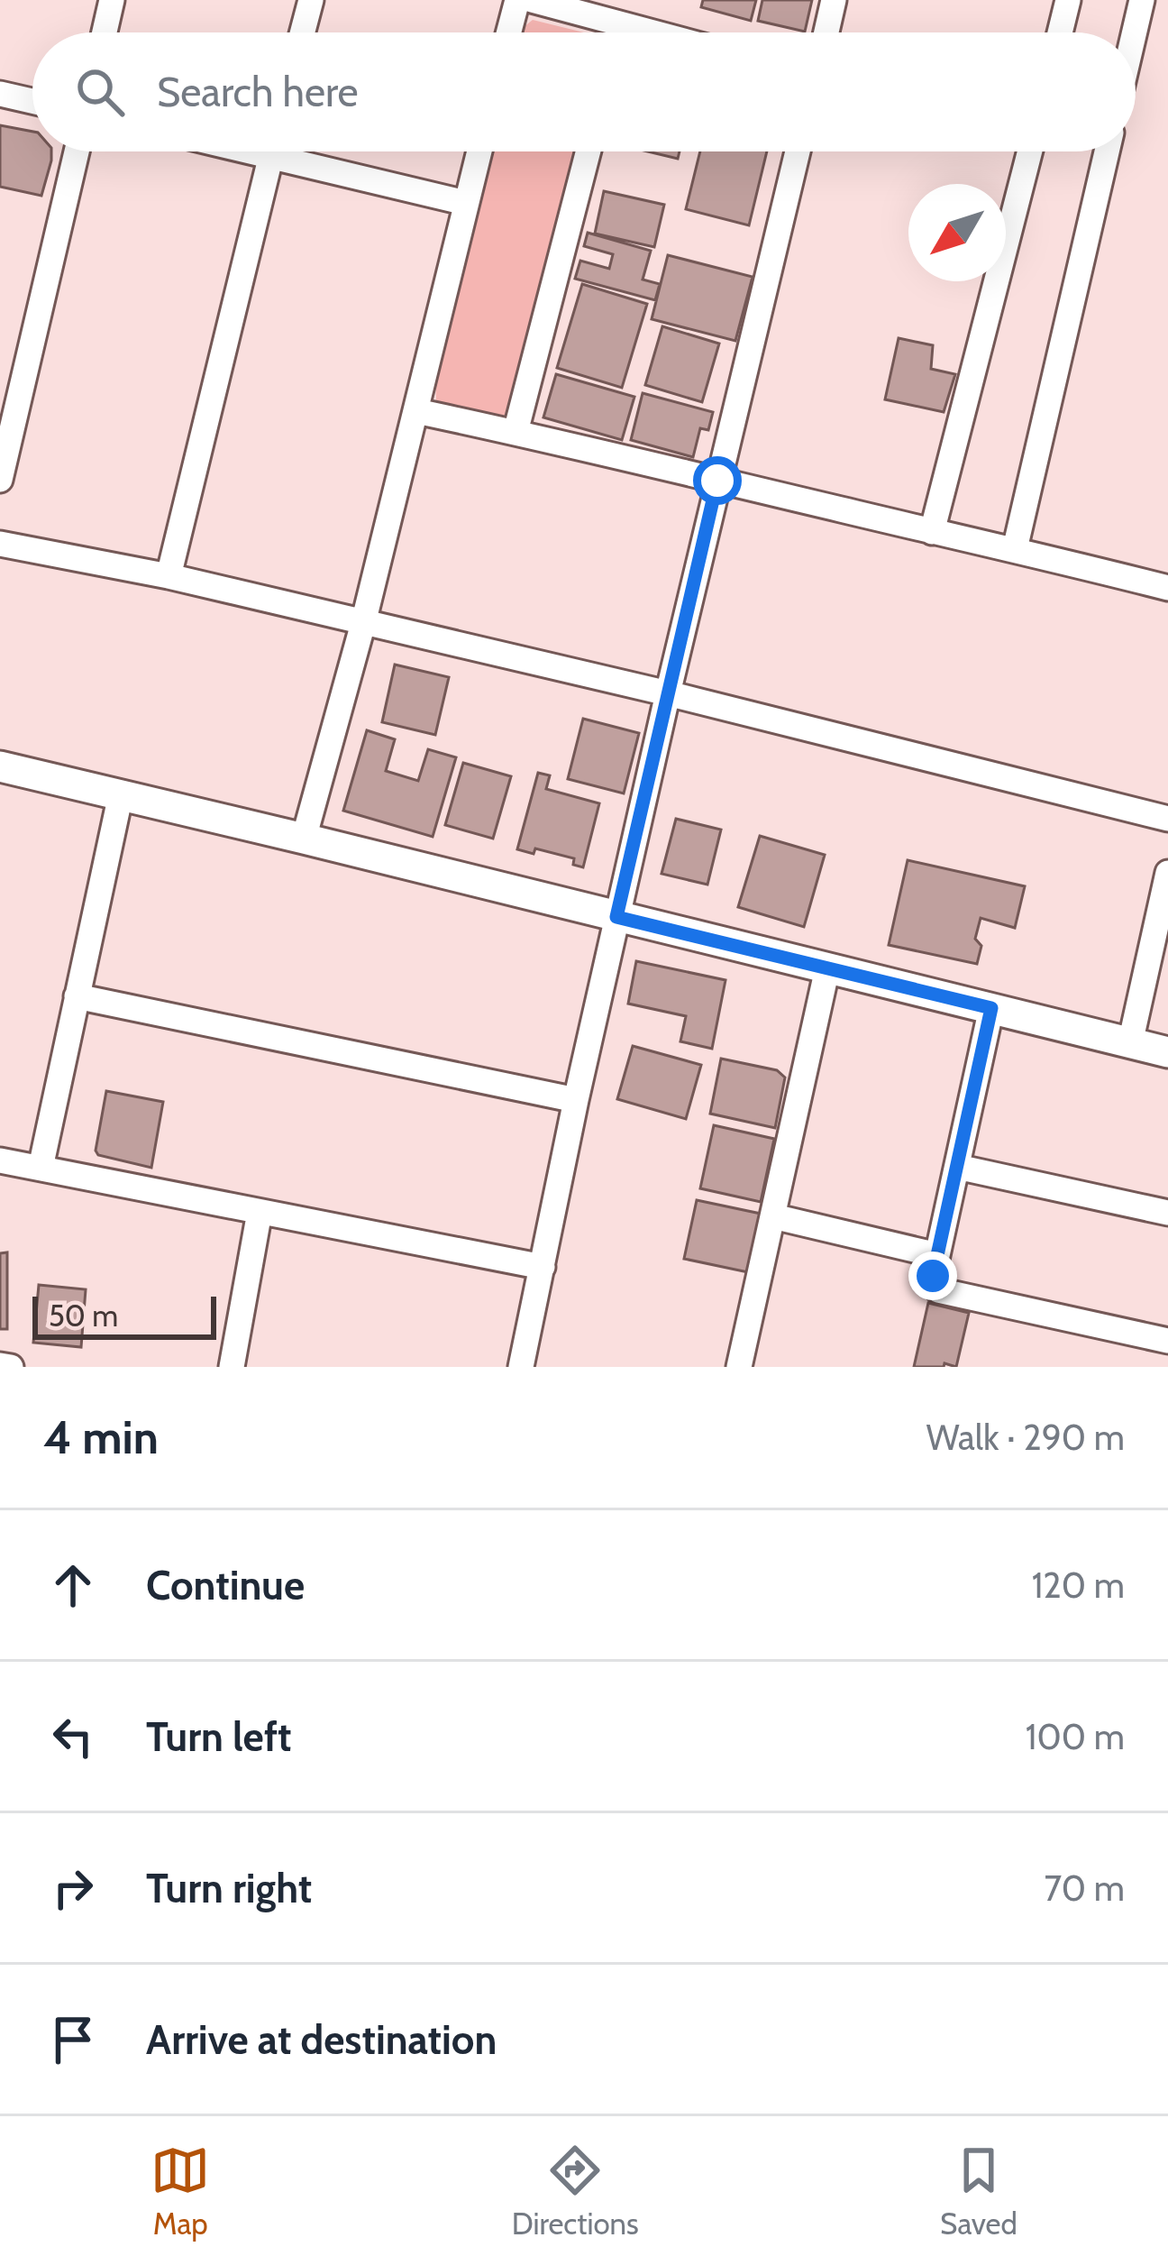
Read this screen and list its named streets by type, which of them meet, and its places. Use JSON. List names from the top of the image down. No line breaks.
{"scale_bar":"50 m","north":"bottom left","page":{"search":"Search here","scale":"50 m","heading":["4 min","Walk · 290 m"],"list":[["Continue","120 m"],["Turn left","100 m"],["Turn right","70 m"],"Arrive at destination"],"nav":["Map","Directions","Saved"]}}
